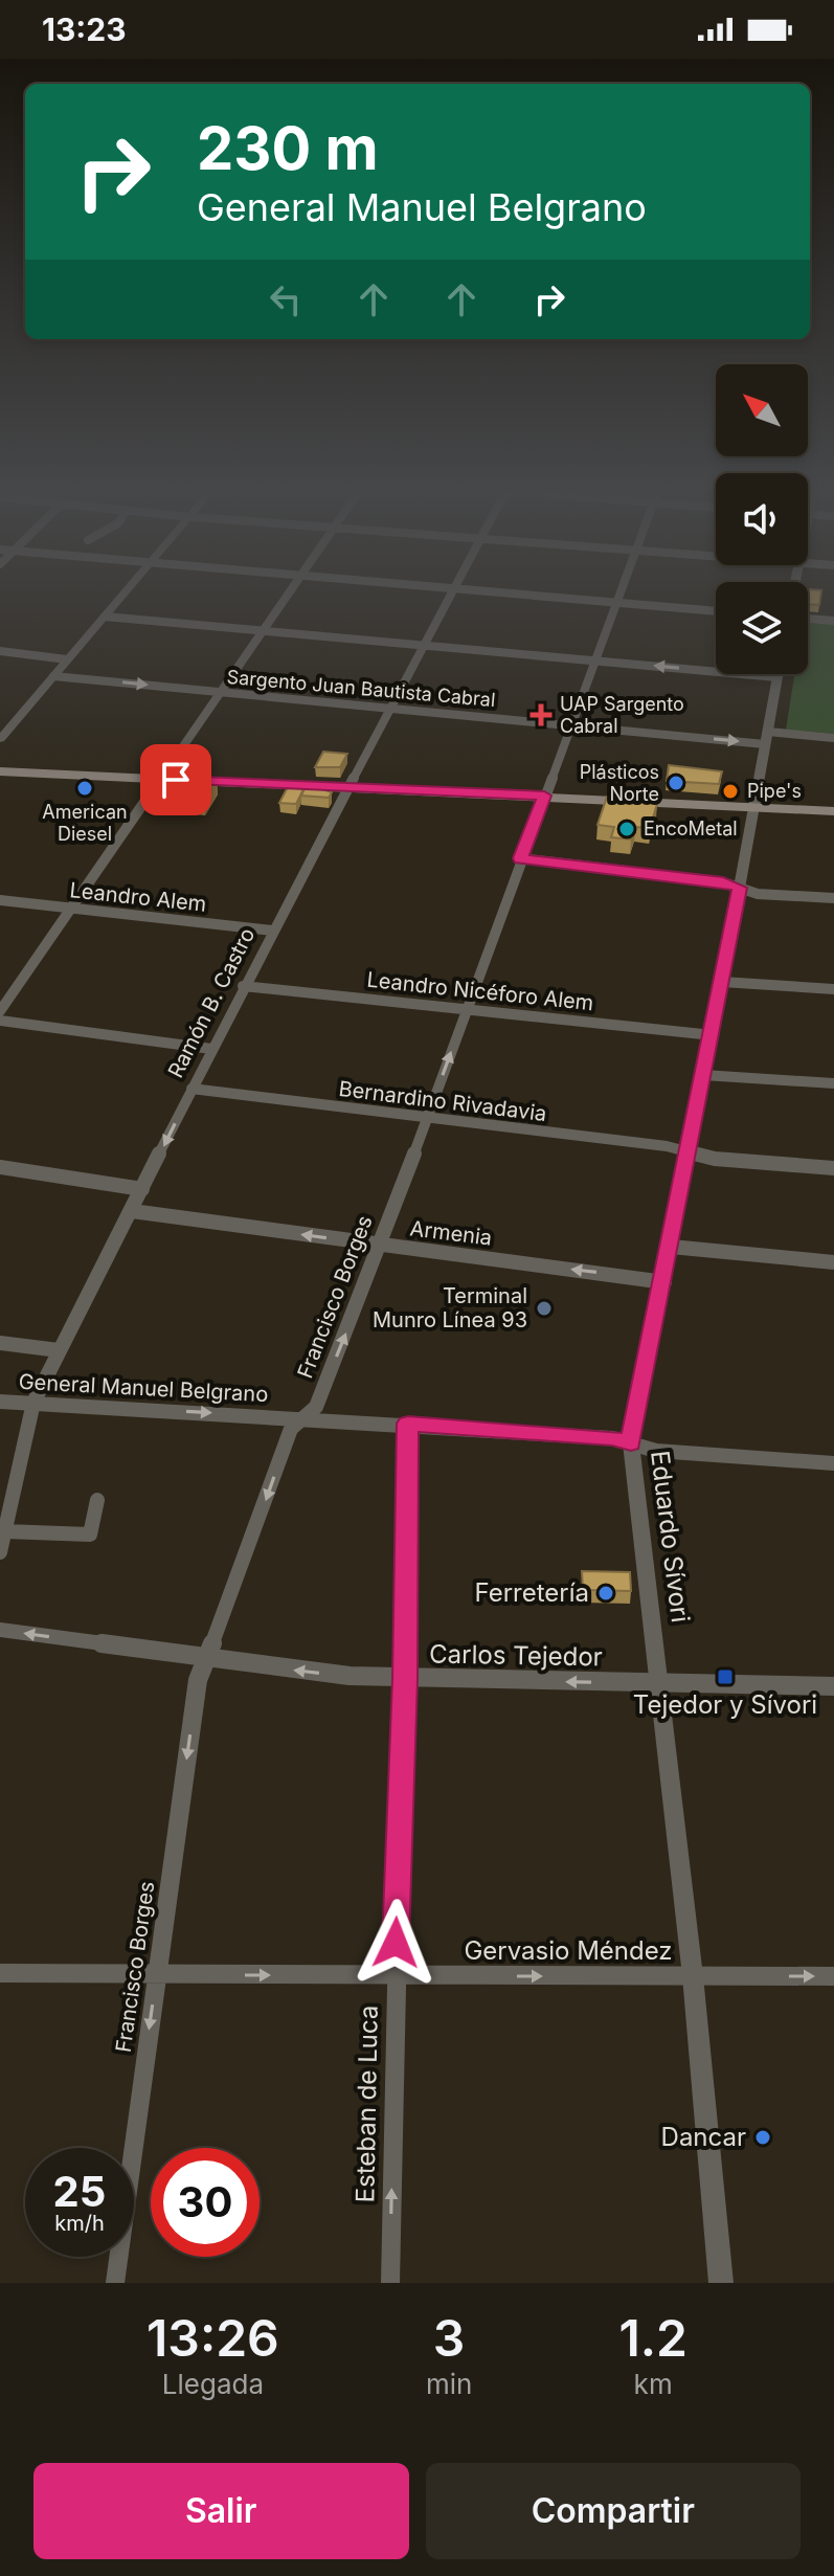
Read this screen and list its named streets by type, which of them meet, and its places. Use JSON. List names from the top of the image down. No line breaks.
{"streets":{"street":["Sargento Juan Bautista Cabral","Leandro Alem","Leandro Nicéforo Alem","Ramón B. Castro","Bernardino Rivadavia","Armenia","Francisco Borges","General Manuel Belgrano","Eduardo Sívori","Carlos Tejedor","Gervasio Méndez","Esteban de Luca"]},"crossings":[["Sargento Juan Bautista Cabral","Ramón B. Castro"],["Sargento Juan Bautista Cabral","Francisco Borges"],["Sargento Juan Bautista Cabral","Eduardo Sívori"],["Leandro Alem","Ramón B. Castro"],["Leandro Nicéforo Alem","Ramón B. Castro"],["Leandro Nicéforo Alem","Francisco Borges"],["Leandro Nicéforo Alem","Eduardo Sívori"],["Ramón B. Castro","Bernardino Rivadavia"],["Ramón B. Castro","Armenia"],["Ramón B. Castro","General Manuel Belgrano"],["Bernardino Rivadavia","Francisco Borges"],["Bernardino Rivadavia","Eduardo Sívori"],["Armenia","Francisco Borges"],["Armenia","Eduardo Sívori"],["Francisco Borges","General Manuel Belgrano"],["Francisco Borges","Carlos Tejedor"],["Francisco Borges","Gervasio Méndez"],["General Manuel Belgrano","Eduardo Sívori"],["General Manuel Belgrano","Esteban de Luca"],["Eduardo Sívori","Carlos Tejedor"],["Eduardo Sívori","Gervasio Méndez"],["Carlos Tejedor","Esteban de Luca"],["Gervasio Méndez","Esteban de Luca"]],"one_way":["Armenia","Carlos Tejedor","Gervasio Méndez","Esteban de Luca"],"places":{"health":["UAP Sargento Cabral"],"other":["Plásticos Norte","American Diesel","Pipe's","EncoMetal","Terminal Munro Línea 93","Ferretería","Dancar"],"transit":["Tejedor y Sívori"]},"north":"top left","page":{"status":"13:23","turn":["230 m","General Manuel Belgrano"],"speed":"25 km/h","limit":"30","eta":["13:26","Llegada","3","min","1.2","km"],"buttons":["Salir","Compartir"]}}
